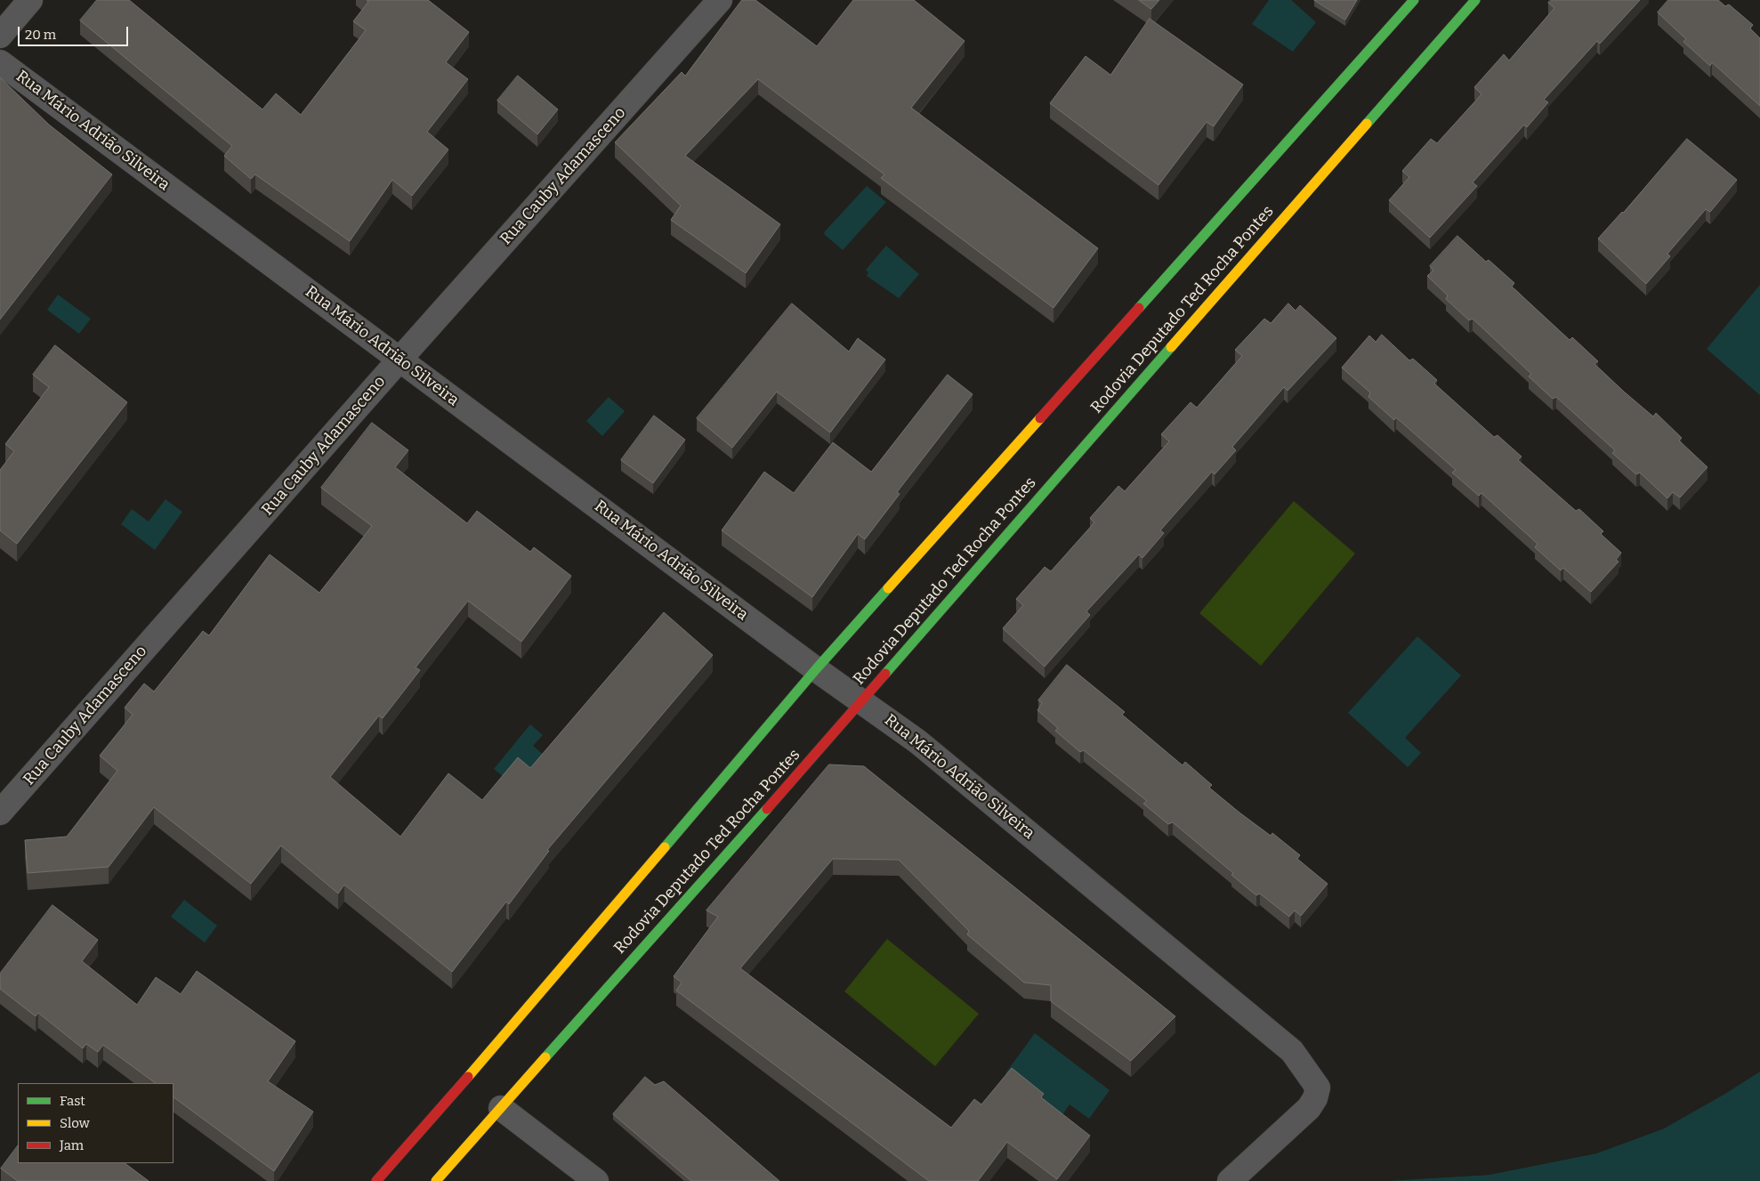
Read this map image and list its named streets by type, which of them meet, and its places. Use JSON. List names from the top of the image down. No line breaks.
{"streets":{"main road":["Rodovia Deputado Ted Rocha Pontes"],"street":["Rua Mário Adrião Silveira","Rua Cauby Adamasceno"]},"crossings":[["Rua Mário Adrião Silveira","Rua Cauby Adamasceno"],["Rua Mário Adrião Silveira","Rodovia Deputado Ted Rocha Pontes"]],"legend":["Fast","Slow","Jam"],"scale_bar":"20 m"}
